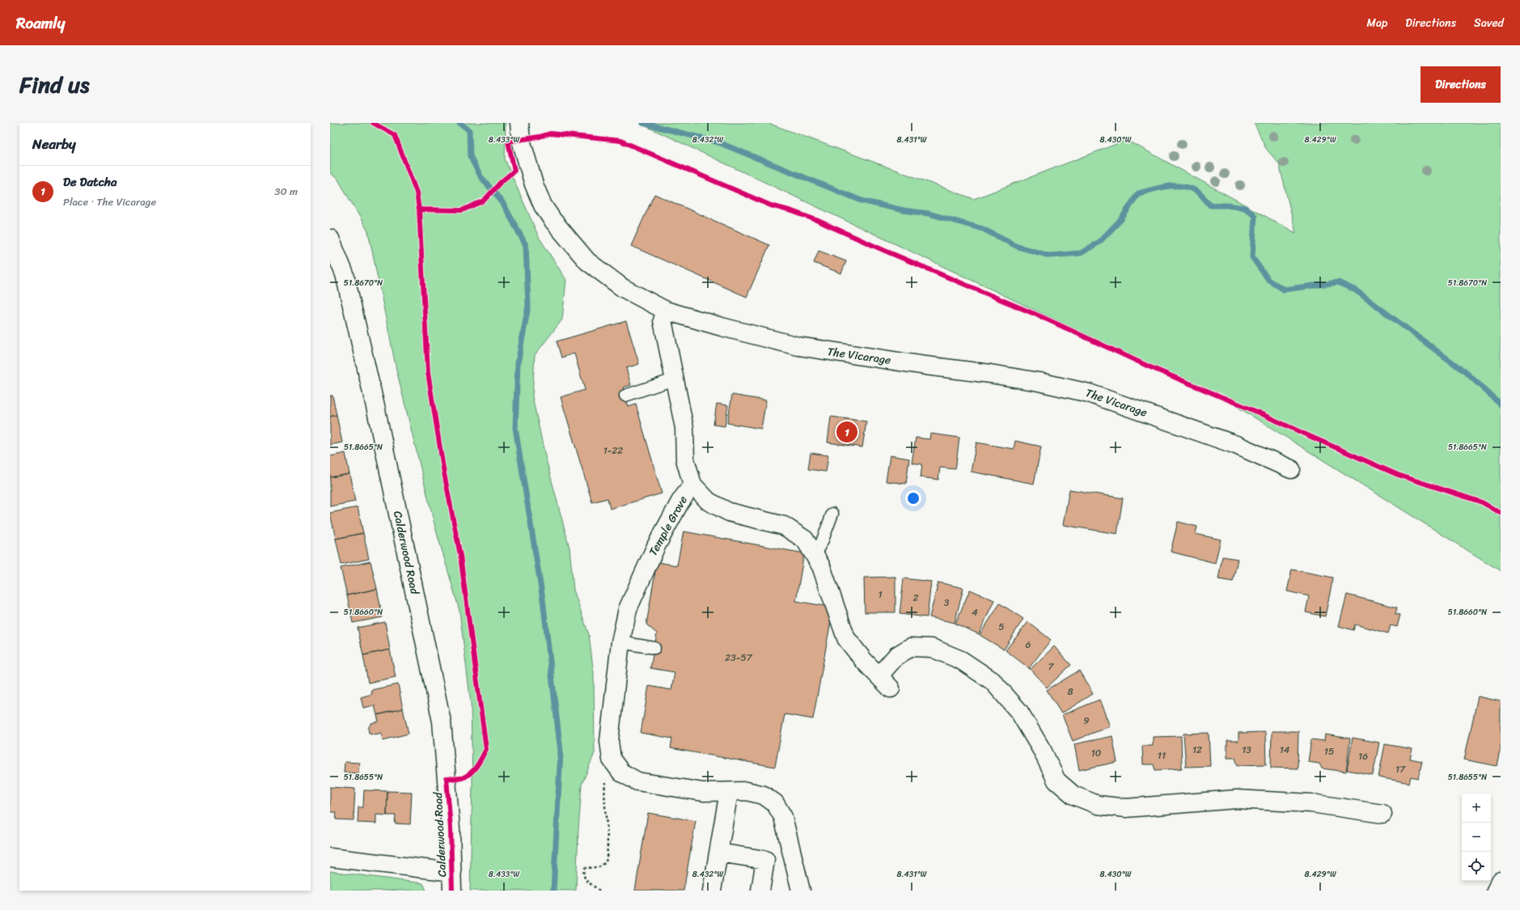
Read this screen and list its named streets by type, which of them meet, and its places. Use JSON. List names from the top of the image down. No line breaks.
{"streets":{"street":["The Vicarage","Temple Grove","Calderwood Road"]},"crossings":[["The Vicarage","Temple Grove"]],"house_numbers":["1-22","1","2","3","4","5","6","23-57","7","8","9","12","13","14","15","10","11","16","17"],"page":{"header":"Roamly","nav":["Map","Directions","Saved"],"title":"Find us","buttons":"Directions","heading":"Nearby","list":[{"mark":"1","name":"De Datcha","note":"Place · The Vicarage","value":"30 m"}],"pins":"1","map_buttons":["+","−"]},"coordinates":["8.433°W","8.432°W","8.431°W","8.430°W","8.429°W","51.8670°N","51.8665°N","51.8660°N","51.8655°N"]}
